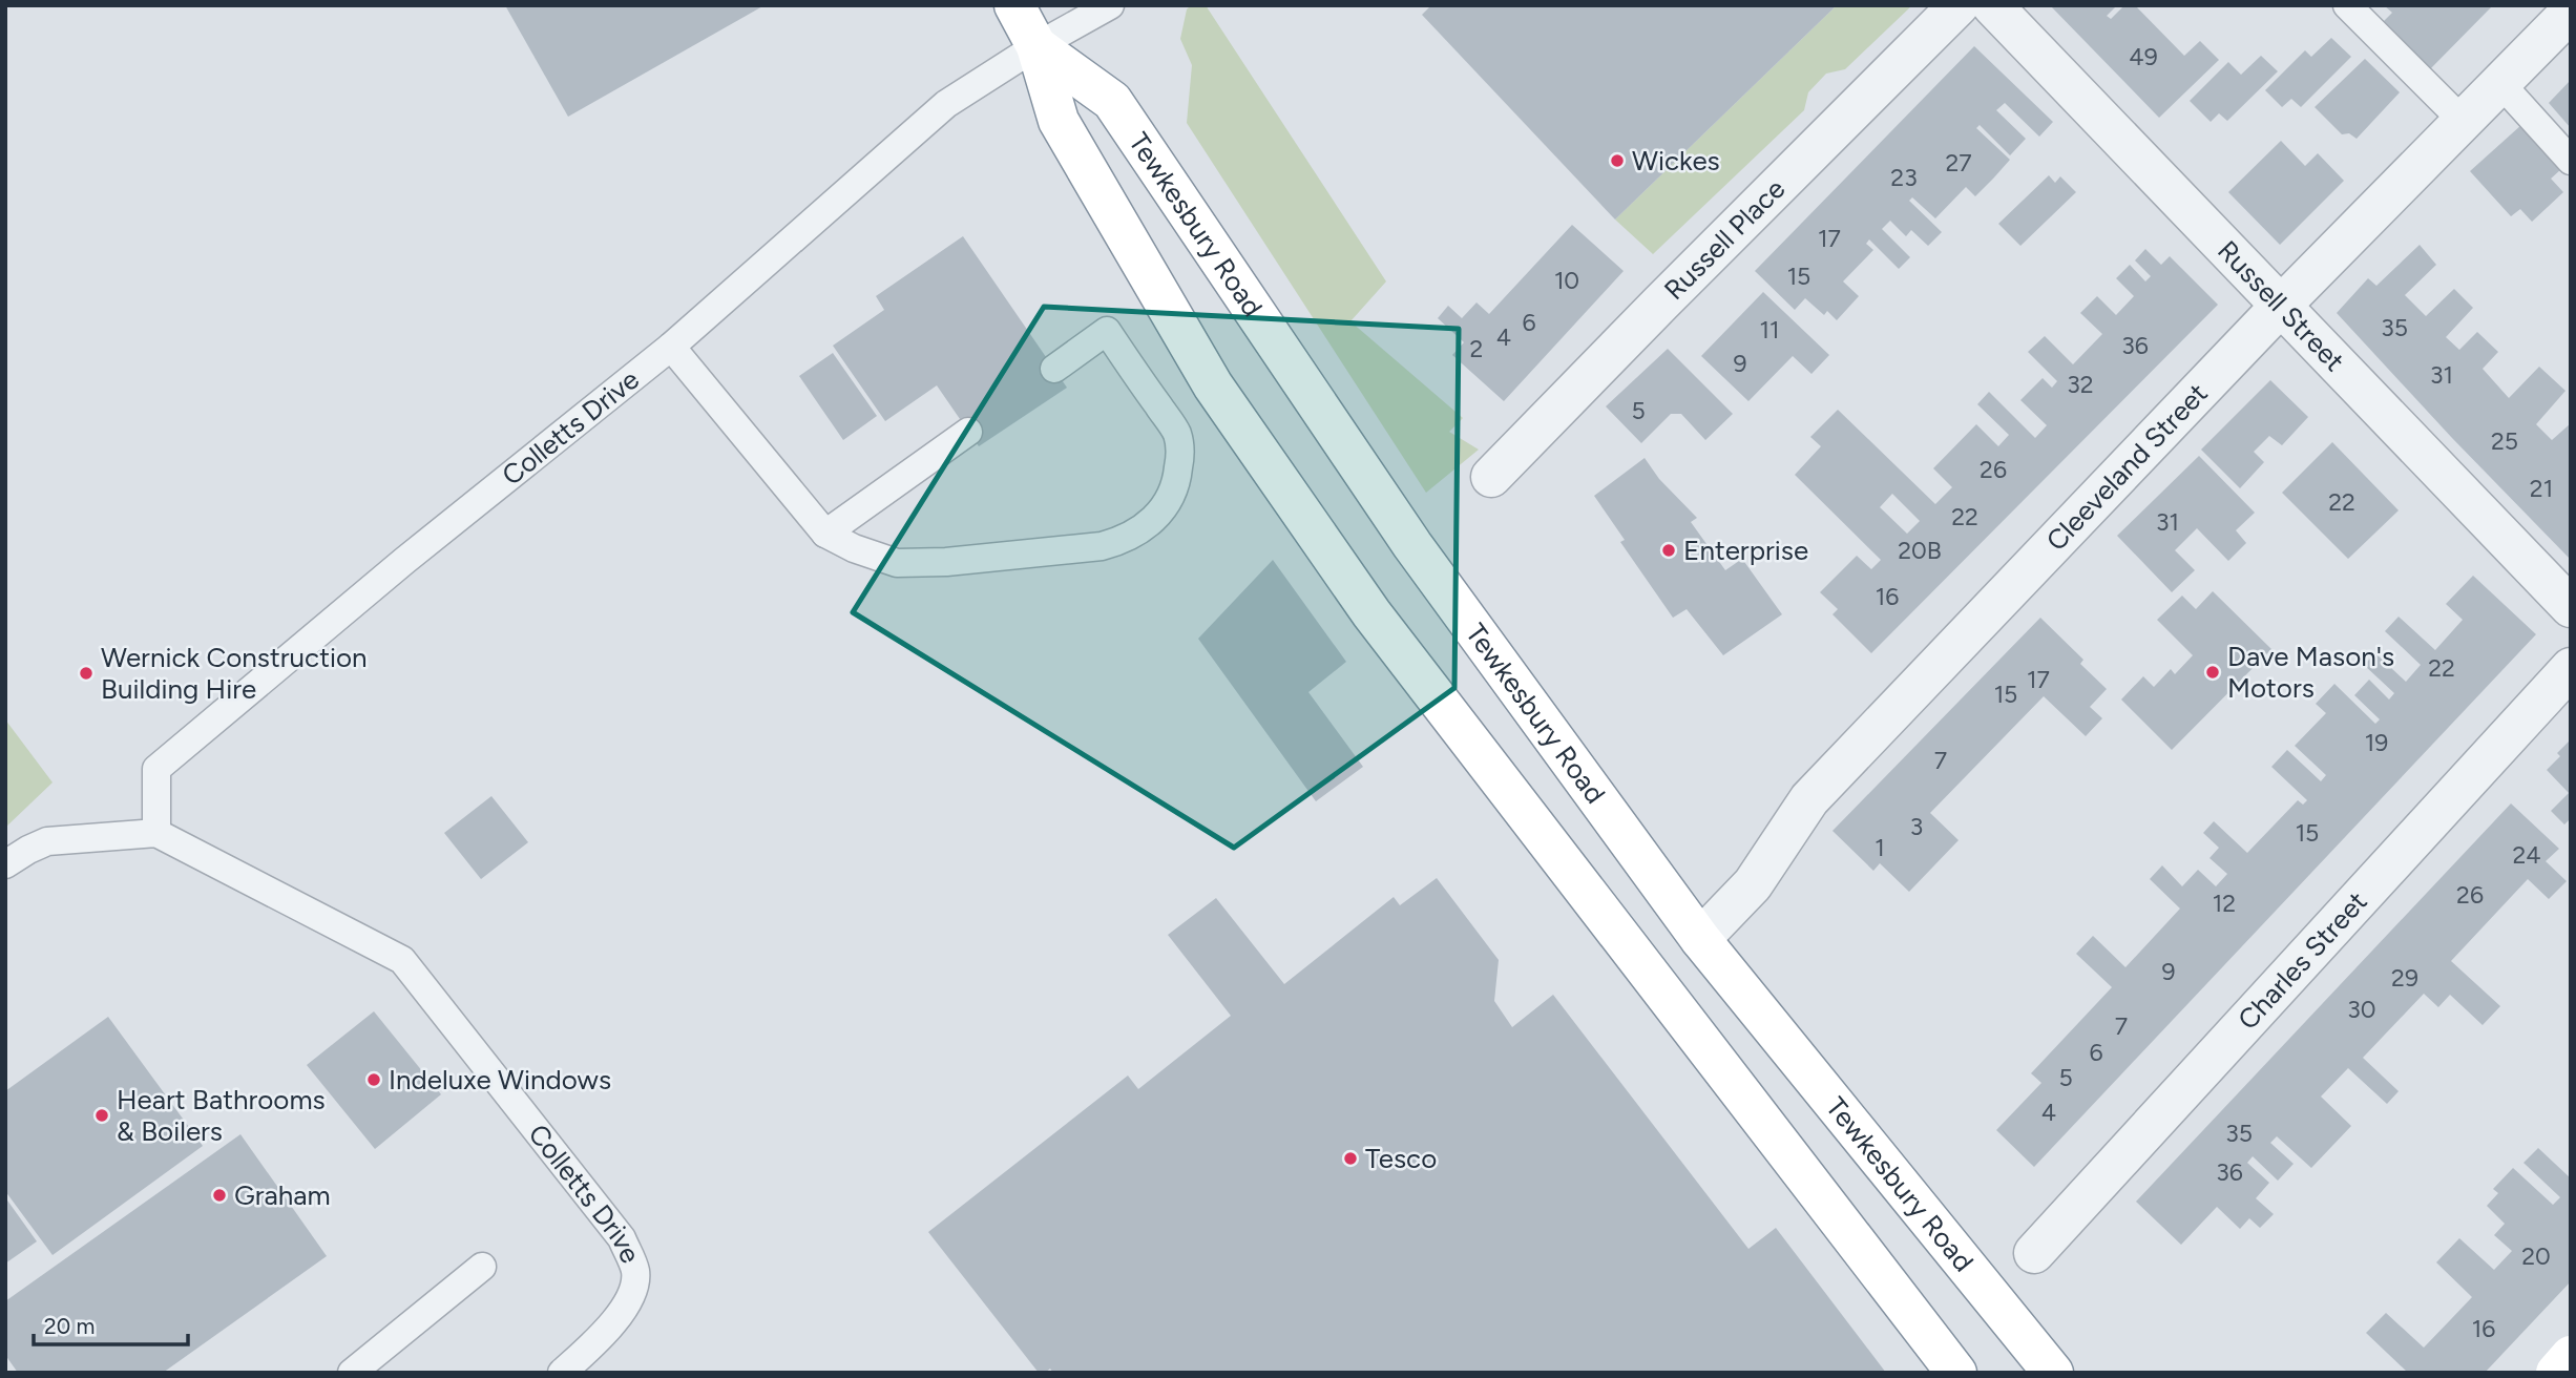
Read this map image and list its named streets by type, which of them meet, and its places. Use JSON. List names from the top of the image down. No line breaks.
{"streets":{"main road":["Tewkesbury Road"],"street":["Russell Place","Russell Street","Cleeveland Street","Charles Street"],"lane":["Colletts Drive"]},"crossings":[["Tewkesbury Road","Colletts Drive"],["Tewkesbury Road","Cleeveland Street"],["Russell Street","Cleeveland Street"]],"places":["Wickes","Enterprise","Dave Mason's Motors","Wernick Construction Building Hire","Indeluxe Windows","Heart Bathrooms & Boilers","Tesco","Graham"],"house_numbers":["49","27","23","17","15","10","6","35","11","4","36","2","9","31","32","5","25","26","21","22","22","31","20B","16","22","17","15","19","7","3","15","1","24","26","12","9","29","30","7","6","5","4","35","36","20","16"],"scale_bar":"20 m"}
